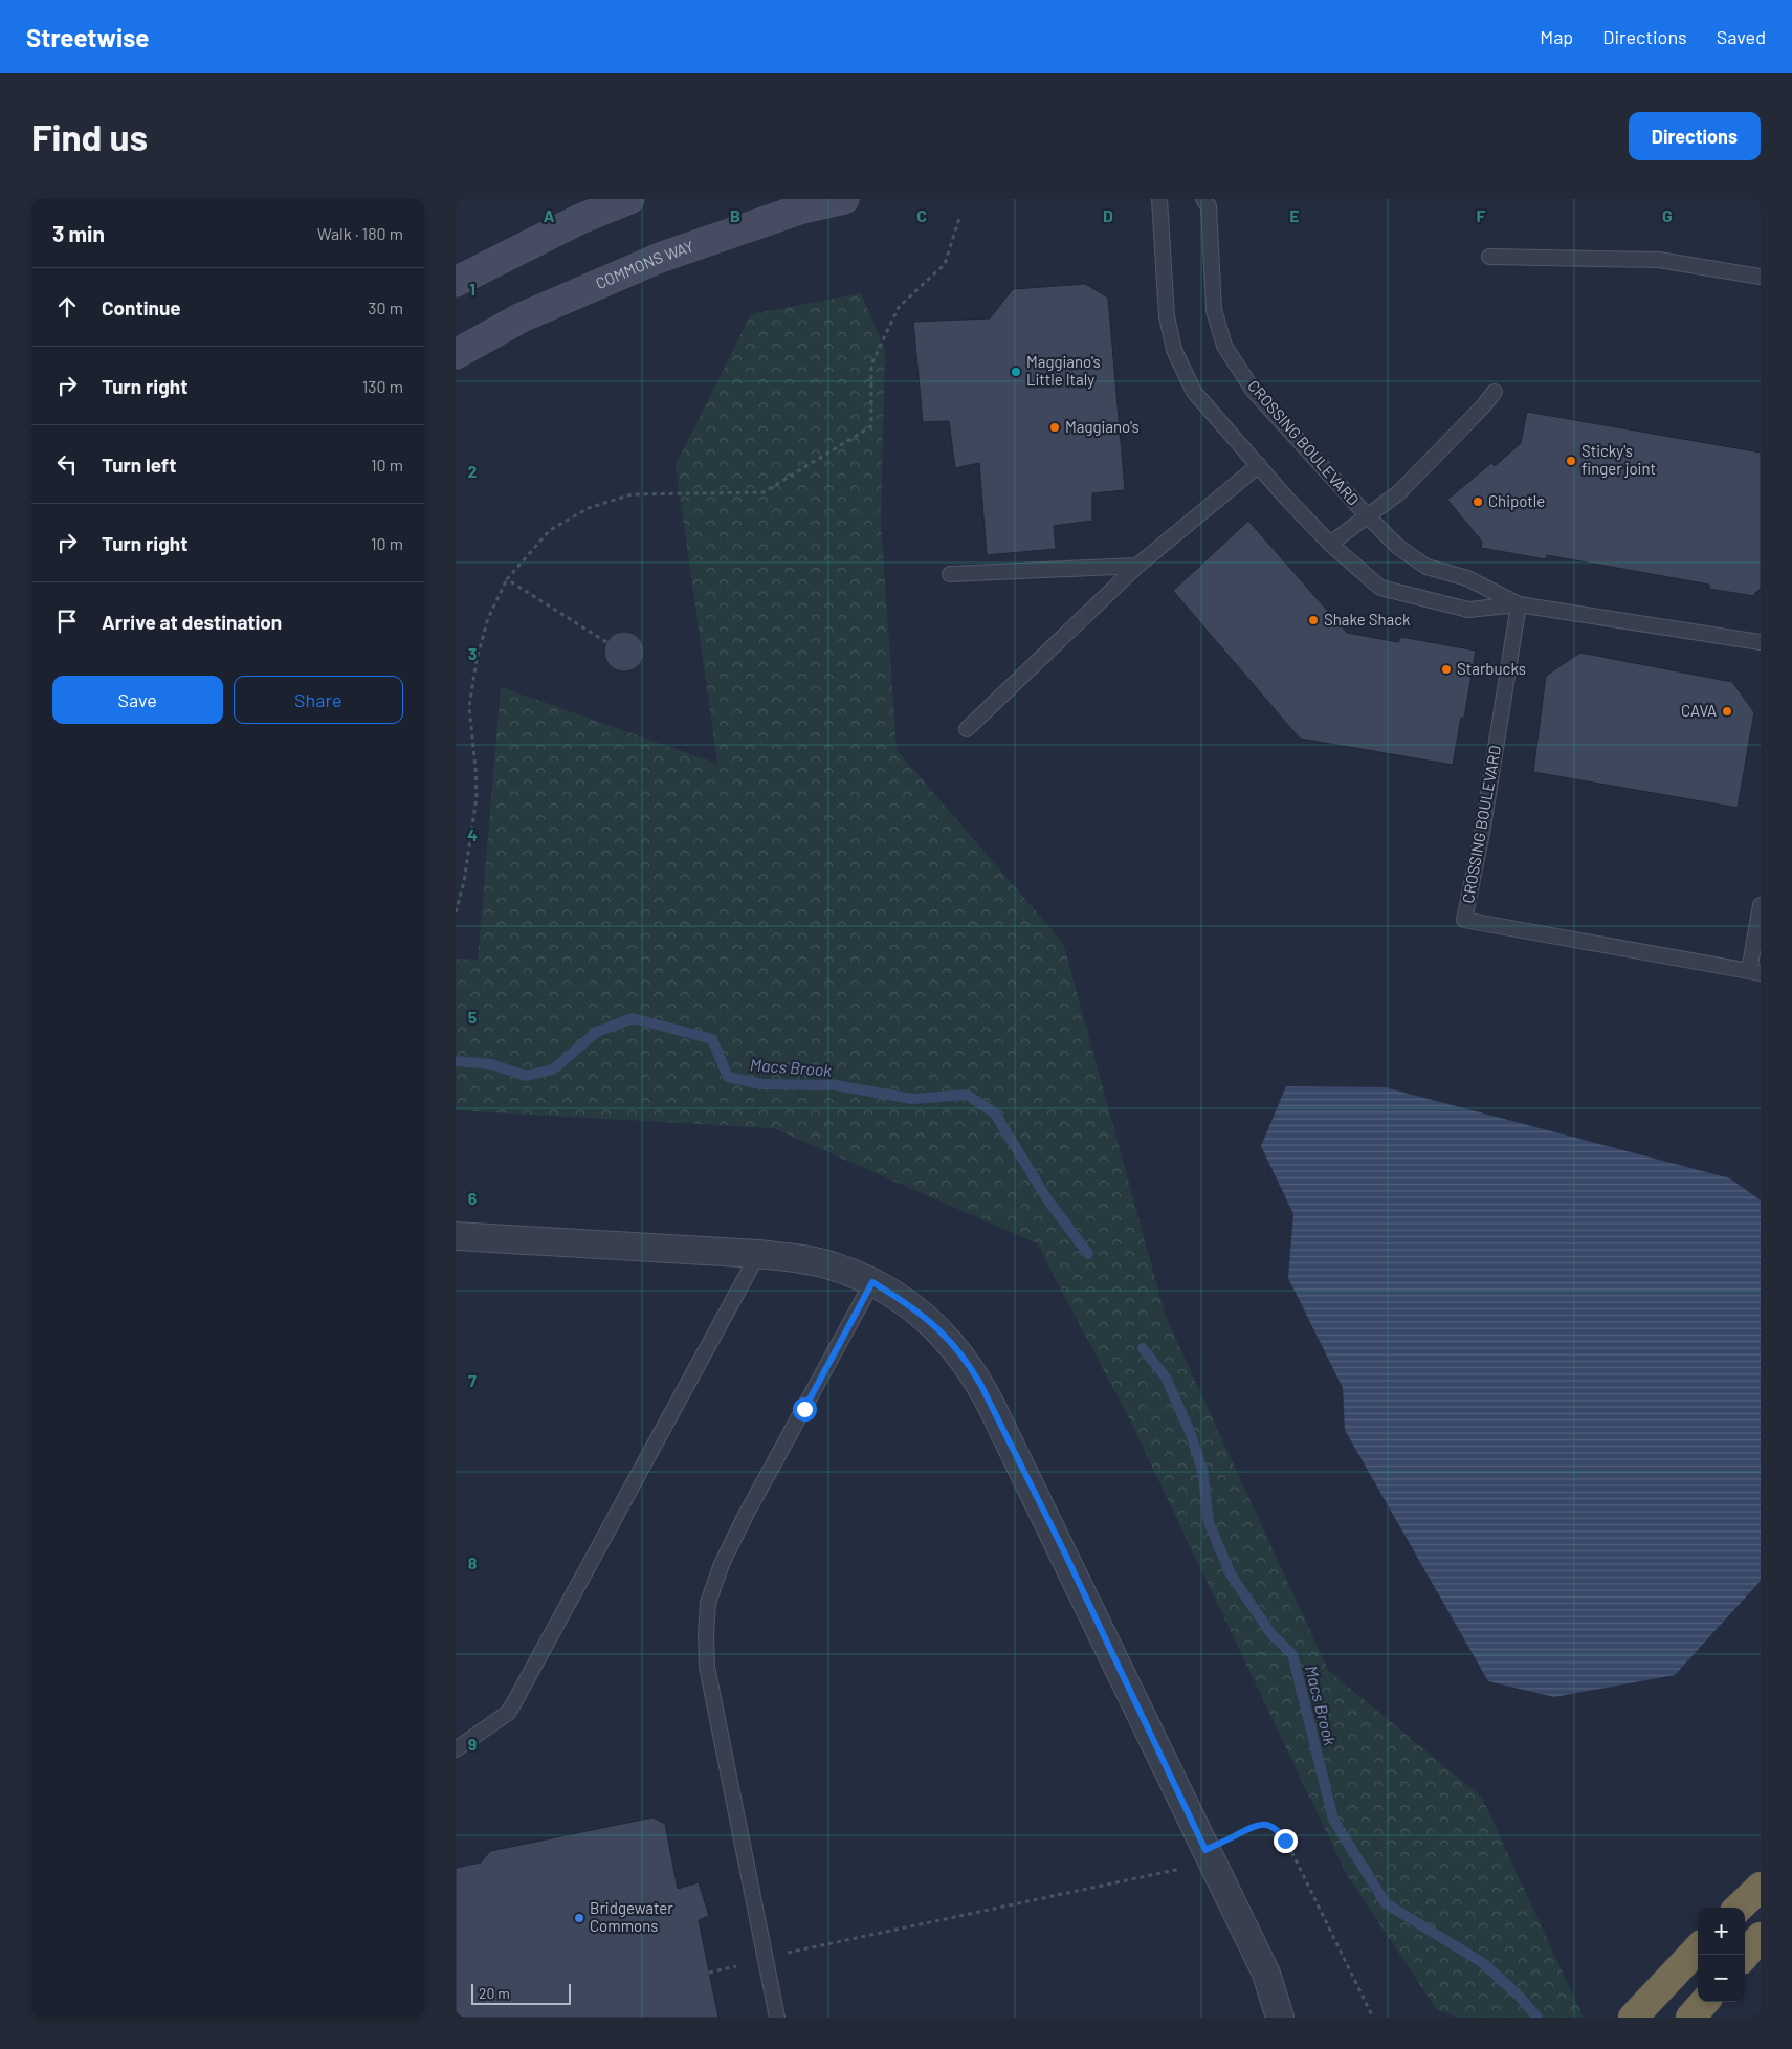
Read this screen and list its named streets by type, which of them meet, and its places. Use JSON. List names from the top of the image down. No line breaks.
{"streets":{"street":["COMMONS WAY"],"lane":["CROSSING BOULEVARD"]},"water":["Macs Brook"],"places":["Maggiano's Little Italy","Maggiano's","Sticky's finger joint","Chipotle","Shake Shack","Starbucks","CAVA","Bridgewater Commons"],"scale_bar":"20 m","page":{"header":"Streetwise","nav":["Map","Directions","Saved"],"buttons":["Directions",["Save","Share"]],"title":"Find us","heading":["3 min","Walk · 180 m"],"list":[["Continue","30 m"],["Turn right","130 m"],["Turn left","10 m"],["Turn right","10 m"],"Arrive at destination"],"map_buttons":["+","−"],"scale":"20 m"},"grid":{"columns":["A","B","C","D","E","F","G"],"rows":["1","2","3","4","5","6","7","8","9"]}}
